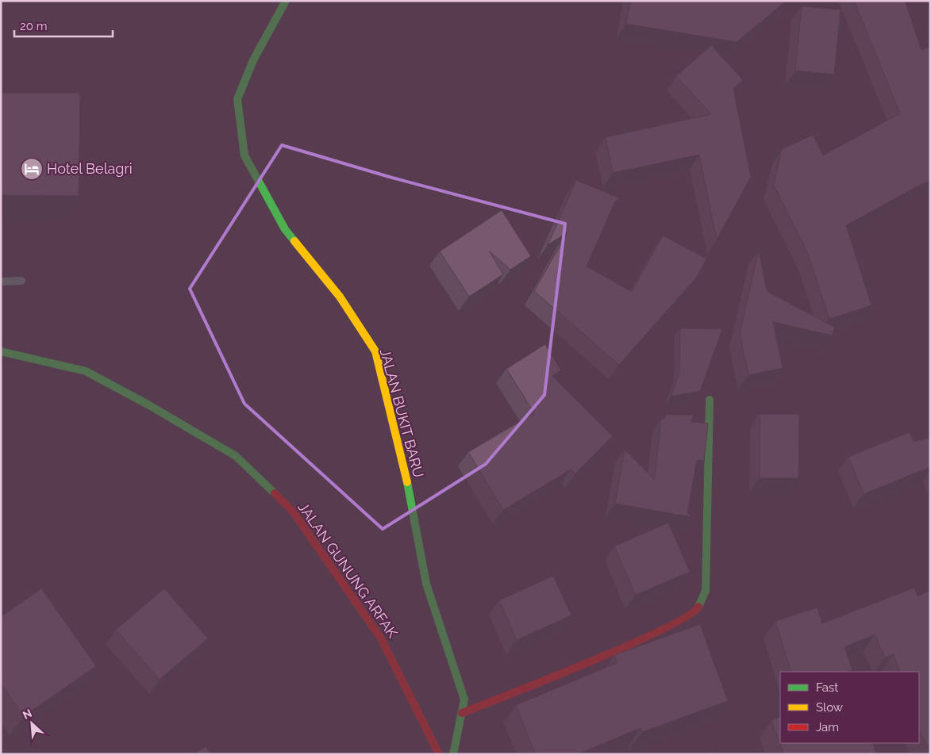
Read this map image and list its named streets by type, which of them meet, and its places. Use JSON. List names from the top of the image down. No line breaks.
{"streets":{"street":["JALAN BUKIT BARU","JALAN GUNUNG ARFAK"]},"places":{"hotel":["Hotel Belagri"]},"legend":["Fast","Slow","Jam"],"scale_bar":"20 m","north":"top left"}
